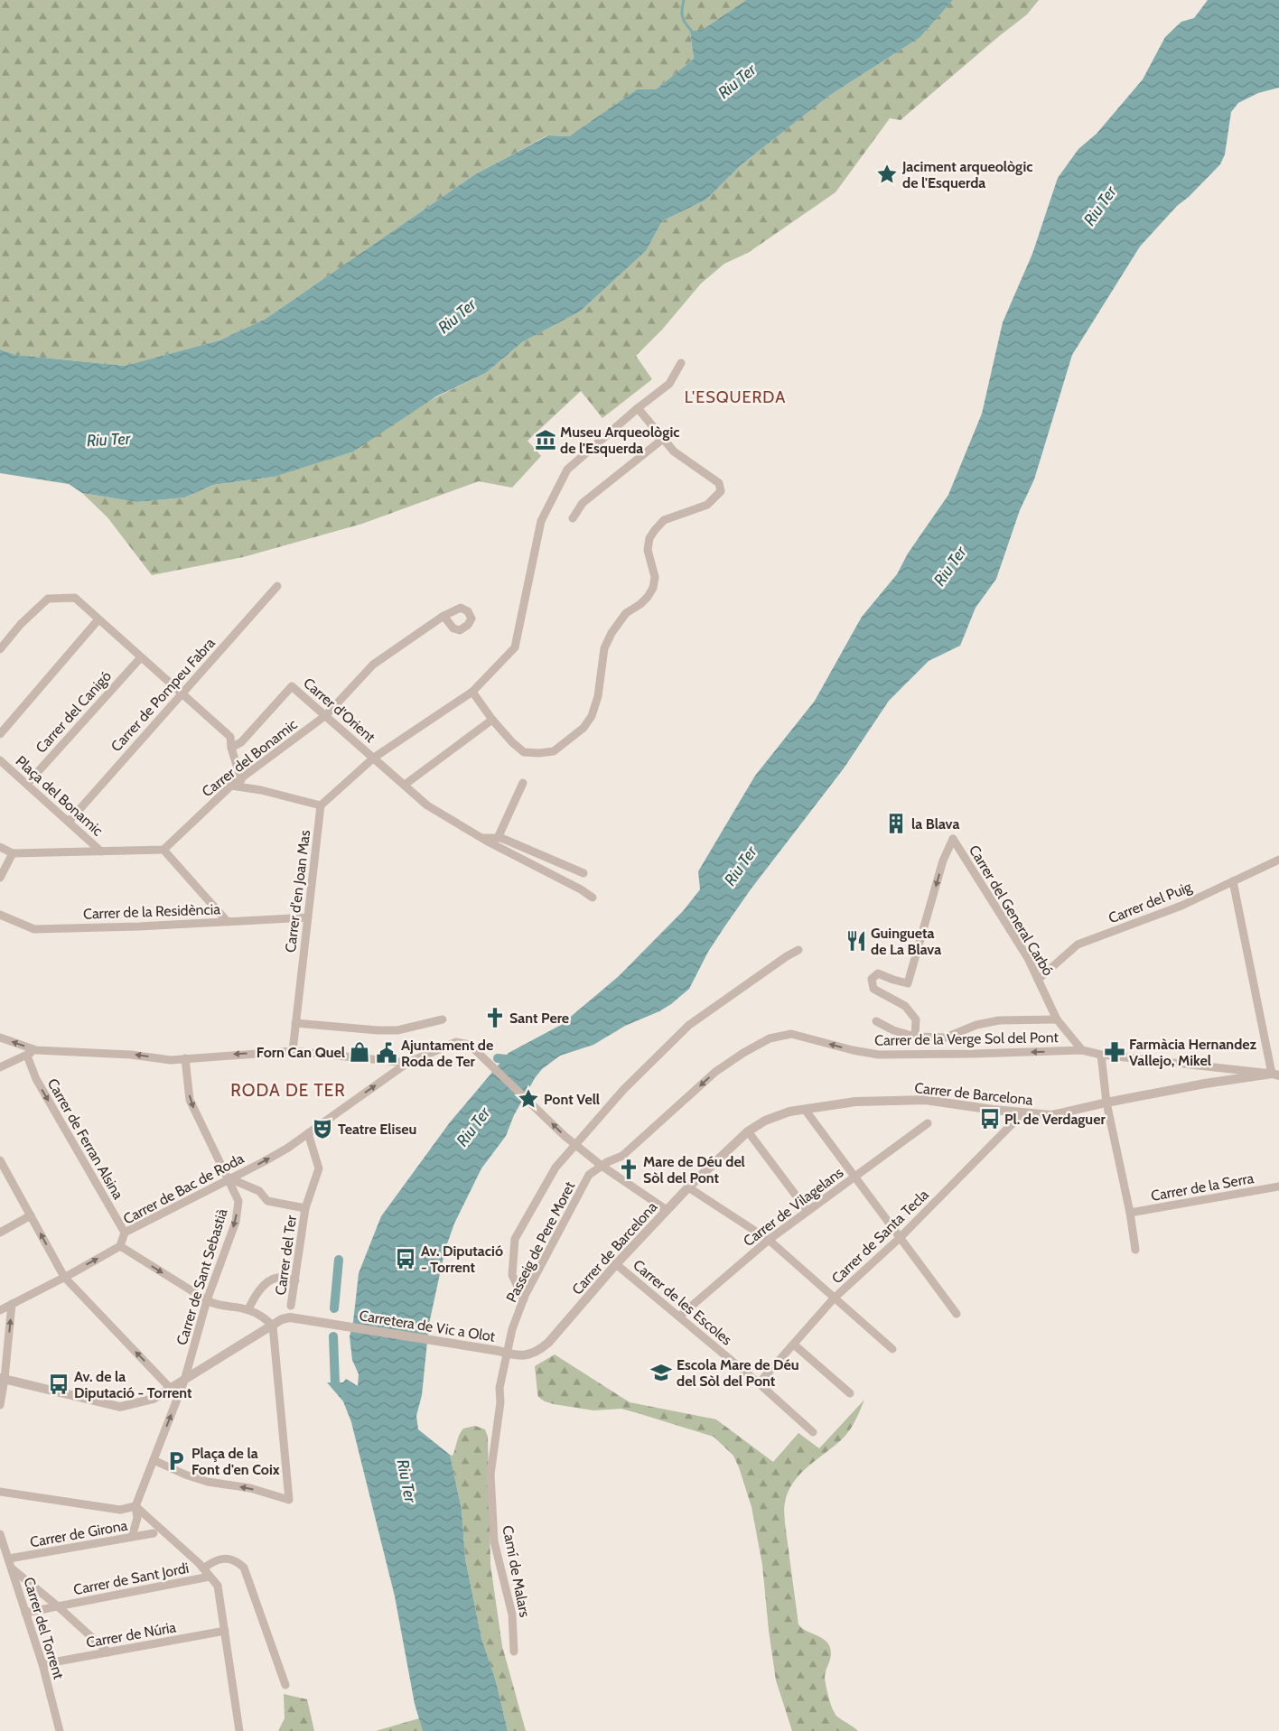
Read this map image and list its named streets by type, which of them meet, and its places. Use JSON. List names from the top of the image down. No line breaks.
{"streets":{"street":["Carrer de Pompeu Fabra","Carrer d'Orient","Carrer del Canigó","Carrer del Bonamic","Plaça del Bonamic","Carrer d'en Joan Mas","Carrer del Puig","Carrer del General Carbó","Carrer de la Residència","Carrer de la Verge Sol del Pont","Carrer de Barcelona","Carrer de Ferran Alsina","Carrer de la Serra","Carrer de Bac de Roda","Carrer de Vilagelans","Carrer de Santa Tecla","Passeig de Pere Moret","Carrer del Ter","Carrer de Sant Sebastià","Carrer de les Escoles","Carretera de Vic a Olot","Carrer de Girona","Camí de Malars","Carrer de Sant Jordi","Carrer del Torrent","Carrer de Núria"]},"crossings":[["Carrer de Pompeu Fabra","Plaça del Bonamic"],["Carrer d'Orient","Carrer del Bonamic"],["Carrer del Canigó","Plaça del Bonamic"],["Carrer d'en Joan Mas","Carrer de la Residència"],["Carrer del Puig","Carrer del General Carbó"],["Carrer del General Carbó","Carrer de la Verge Sol del Pont"],["Carrer de la Verge Sol del Pont","Carrer de Barcelona"],["Carrer de la Verge Sol del Pont","Carrer de Bac de Roda"],["Carrer de la Verge Sol del Pont","Passeig de Pere Moret"],["Carrer de Barcelona","Carrer de Santa Tecla"],["Carrer de Barcelona","Carrer de les Escoles"],["Carrer de Barcelona","Carretera de Vic a Olot"],["Carrer de Ferran Alsina","Carrer de Bac de Roda"],["Carrer de Bac de Roda","Passeig de Pere Moret"],["Carrer de Bac de Roda","Carrer del Ter"],["Carrer de Bac de Roda","Carrer de Sant Sebastià"],["Carrer de Vilagelans","Carrer de les Escoles"],["Carrer de Santa Tecla","Carrer de les Escoles"],["Passeig de Pere Moret","Camí de Malars"],["Carrer de Sant Sebastià","Carrer de Girona"],["Carrer de Girona","Carrer del Torrent"],["Carrer de Sant Jordi","Carrer del Torrent"],["Carrer del Torrent","Carrer de Núria"]],"one_way":["Carrer de la Verge Sol del Pont","Carrer de Ferran Alsina"],"districts":["L'ESQUERDA","RODA DE TER"],"water":["Riu Ter"],"places":{"place":["Jaciment arqueològic de l'Esquerda","Pont Vell"],"museum":["Museu Arqueològic de l'Esquerda"],"building":["la Blava"],"restaurant":["Guingueta de La Blava"],"church":["Sant Pere","Mare de Déu del Sòl del Pont"],"shop":["Forn Can Quel"],"pharmacy":["Farmàcia Hernandez Vallejo, Mikel"],"public building":["Ajuntament de Roda de Ter"],"bus stop":["Pl. de Verdaguer","Av. Diputació - Torrent","Av. de la Diputació - Torrent"],"theatre":["Teatre Eliseu"],"school or university":["Escola Mare de Déu del Sòl del Pont"],"parking":["Plaça de la Font d'en Coix"]}}
